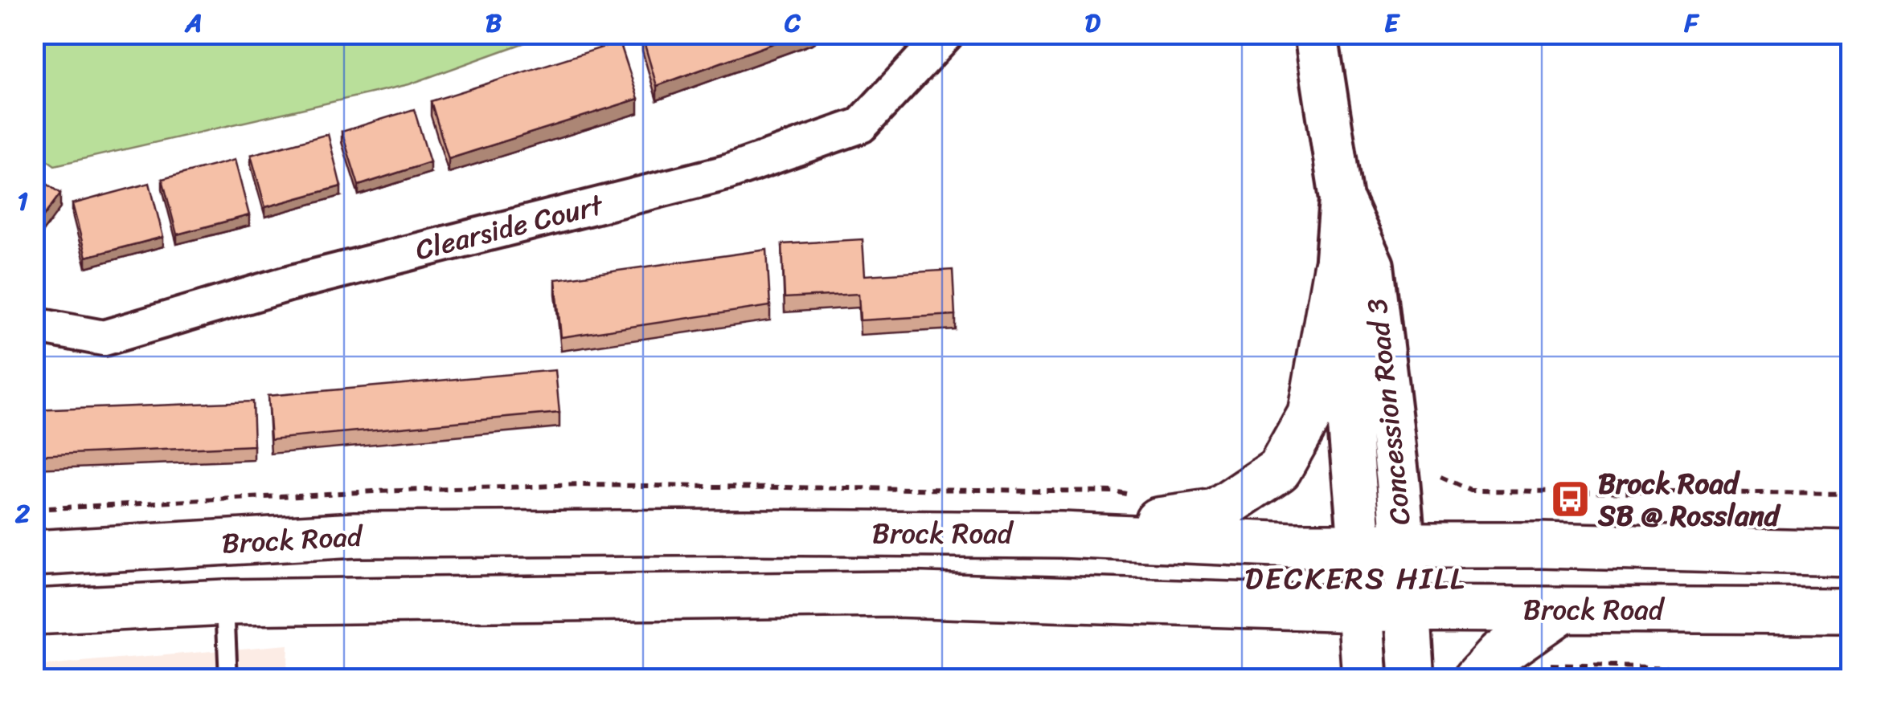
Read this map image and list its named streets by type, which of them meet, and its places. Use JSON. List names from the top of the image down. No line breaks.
{"streets":{"main road":["Concession Road 3","Brock Road"],"street":["Clearside Court"]},"crossings":[["Concession Road 3","Brock Road"]],"districts":["DECKERS HILL"],"places":{"bus stop":["Brock Road SB @ Rossland"]},"grid":{"columns":["A","B","C","D","E","F"],"rows":["1","2"]}}
